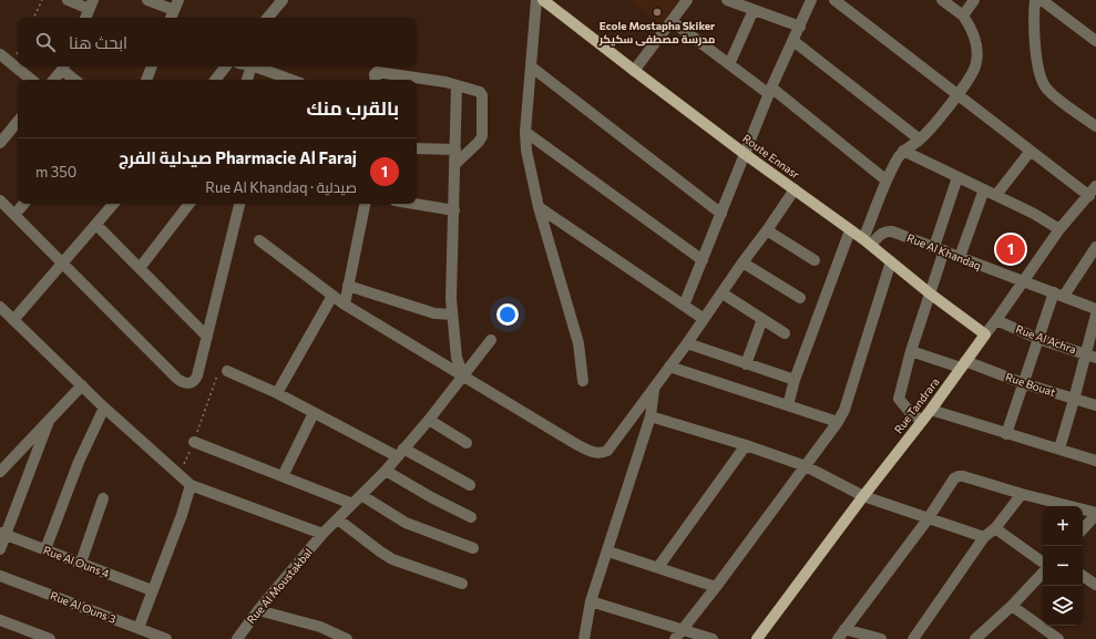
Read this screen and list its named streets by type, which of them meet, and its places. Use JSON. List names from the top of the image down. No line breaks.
{"streets":{"main road":["Route Ennasr","Rue Tandrara"],"street":["Rue Al Khandaq","Rue Al Achra","Rue Bouat","Rue Al Ouns 4","Rue Al Moustakbal","Rue Al Ouns 3"]},"crossings":[["Route Ennasr","Rue Al Khandaq"],["Route Ennasr","Rue Tandrara"],["Rue Al Khandaq","Rue Tandrara"],["Rue Al Achra","Rue Tandrara"],["Rue Bouat","Rue Tandrara"]],"places":["Ecole Mostapha Skiker مدرسة مصطفى سكيكر"],"page":{"search":"ابحث هنا","heading":"بالقرب منك","list":[{"mark":"1","name":"Pharmacie Al Faraj صيدلية الفرج","note":"صيدلية · Rue Al Khandaq","value":"350 m"}],"pins":"1","map_buttons":["+","−"]}}
